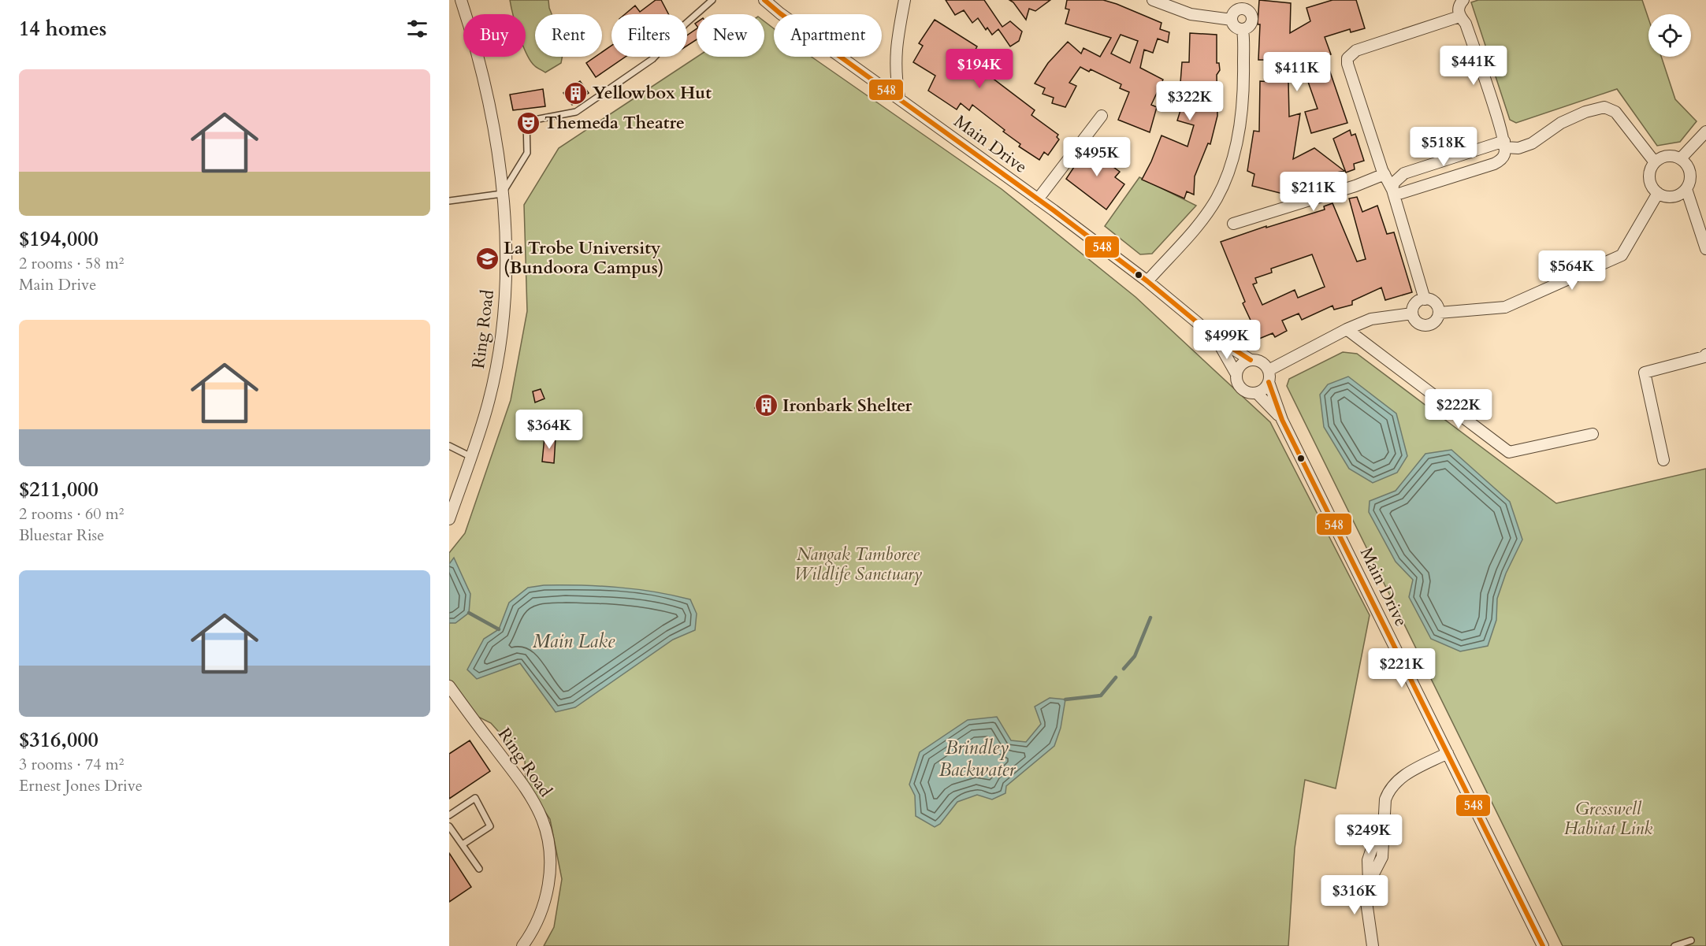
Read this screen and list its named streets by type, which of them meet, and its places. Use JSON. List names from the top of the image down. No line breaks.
{"streets":{"street":["Main Drive","Ring Road"]},"water":["Main Lake","Brindley Backwater"],"parks":["Nangak Tamboree Wildlife Sanctuary","Gresswell Habitat Link"],"places":{"building":["Yellowbox Hut","Ironbark Shelter"],"theatre":["Themeda Theatre"],"school or university":["La Trobe University (Bundoora Campus)"]},"lines":["transit line 548"],"page":{"heading":"14 homes","chip":["Buy","Rent","Filters","New","Apartment"],"price":["$441K","$194K","$411K","$322K","$518K","$495K","$211K","$564K","$499K","$222K","$364K","$221K","$249K","$316K"],"list":[{"name":"$194,000","note":"2 rooms · 58 m² · Main Drive"},{"name":"$211,000","note":"2 rooms · 60 m² · Bluestar Rise"},{"name":"$316,000","note":"3 rooms · 74 m² · Ernest Jones Drive"}]}}
